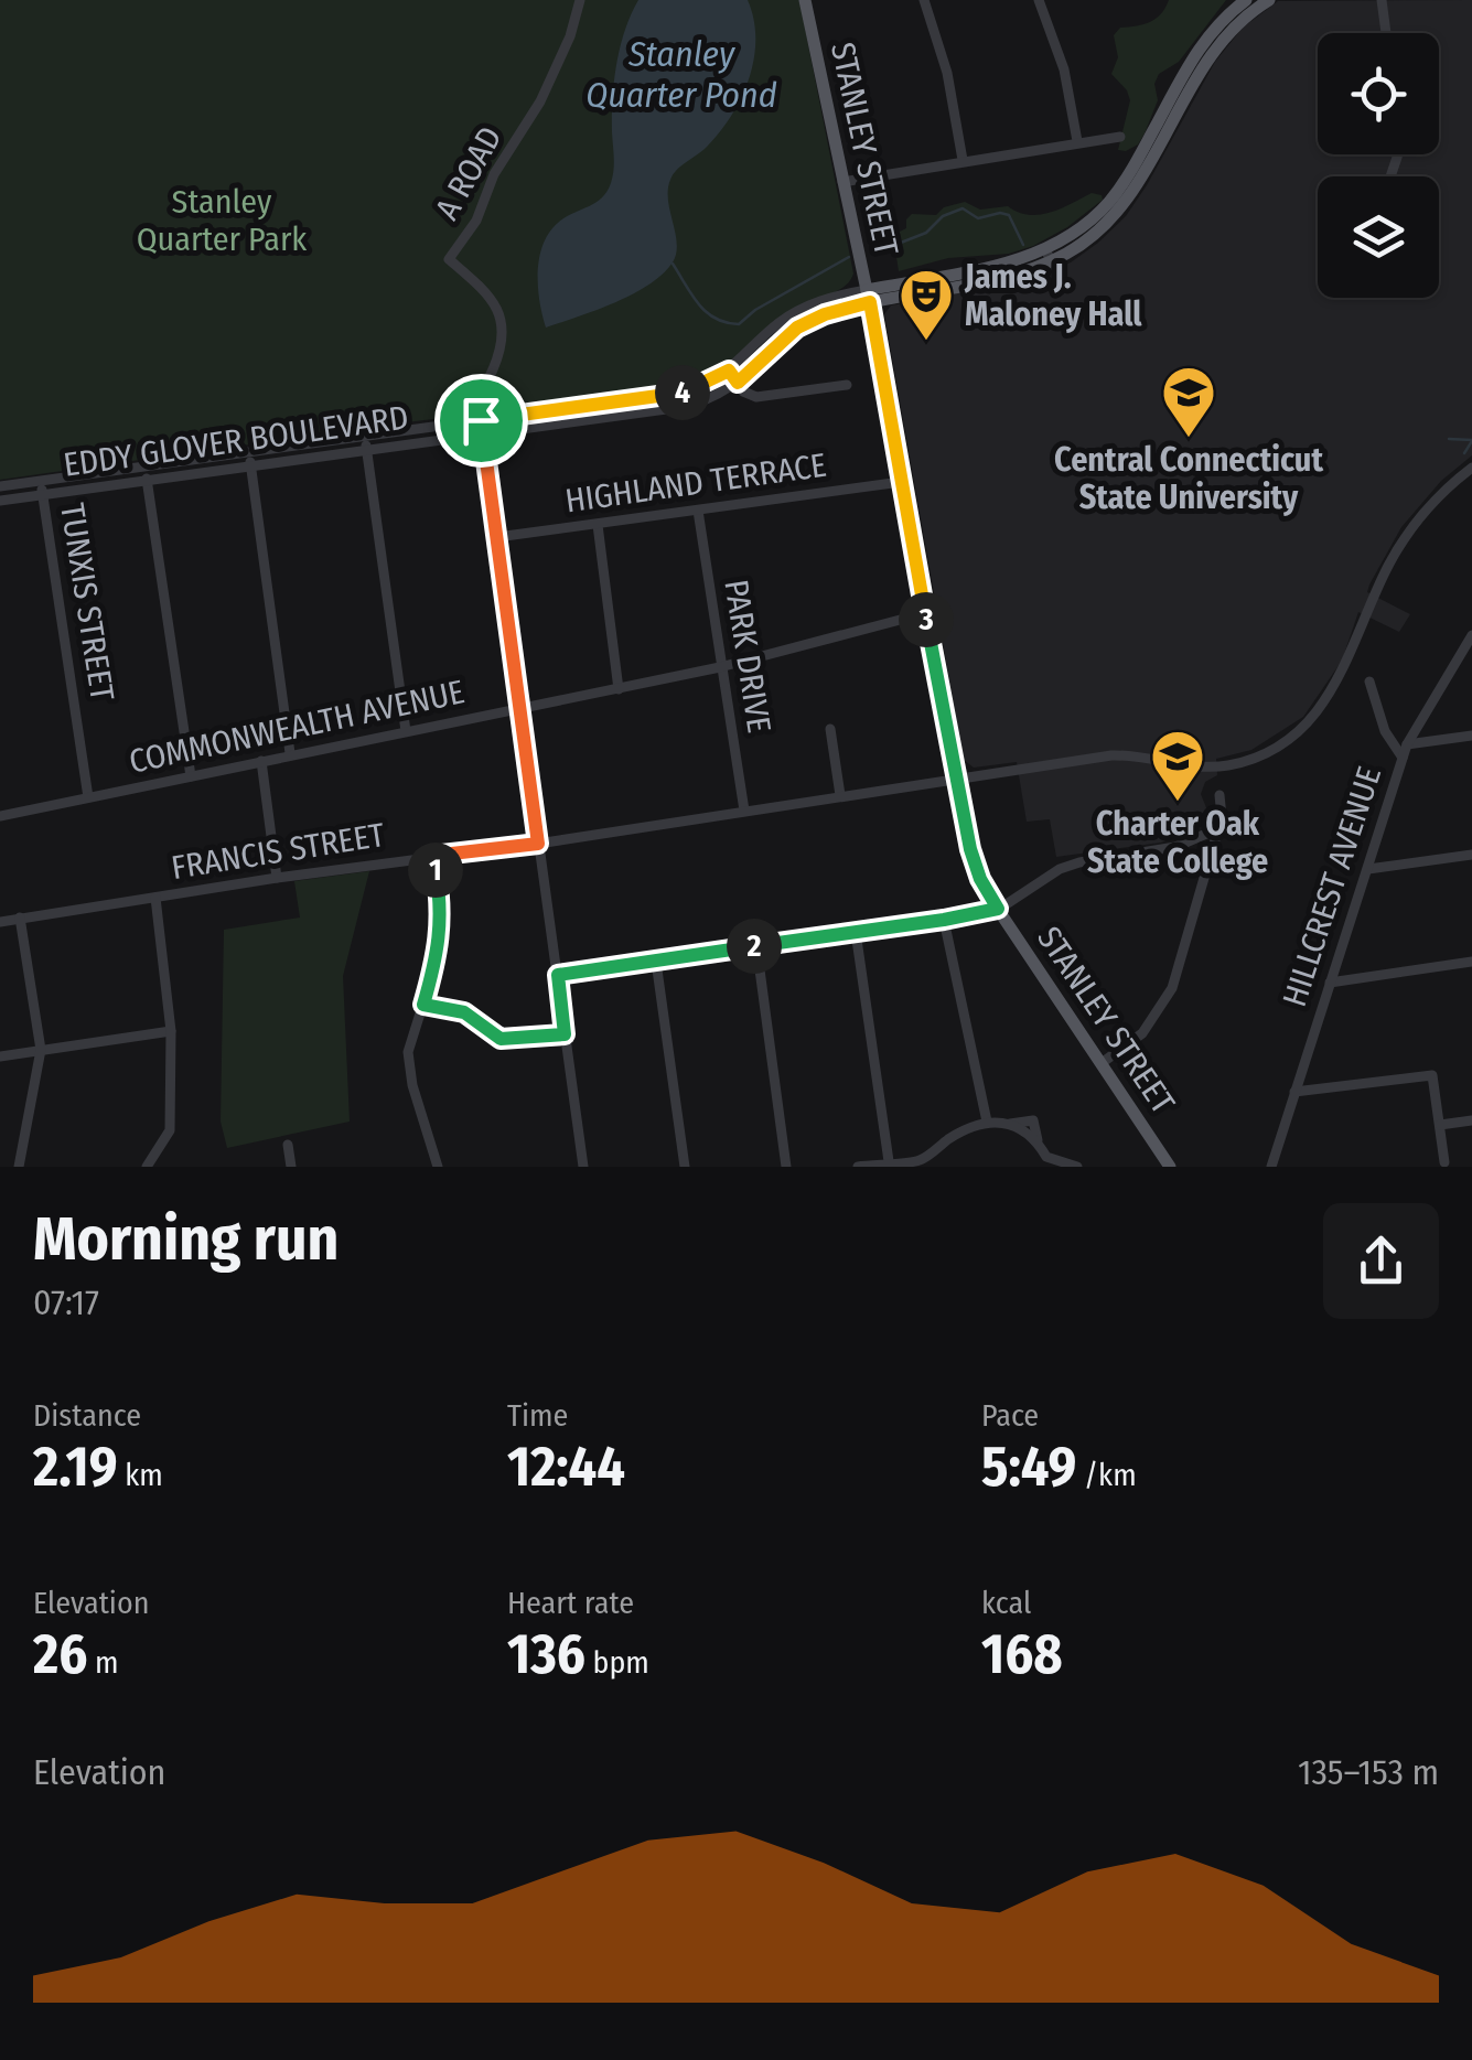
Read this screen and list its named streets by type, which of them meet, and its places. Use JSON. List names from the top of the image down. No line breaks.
{"streets":{"main road":["STANLEY STREET"],"street":["A ROAD","EDDY GLOVER BOULEVARD","HIGHLAND TERRACE","TUNXIS STREET","PARK DRIVE","COMMONWEALTH AVENUE","FRANCIS STREET","HILLCREST AVENUE"]},"crossings":[["STANLEY STREET","EDDY GLOVER BOULEVARD"],["STANLEY STREET","HIGHLAND TERRACE"],["STANLEY STREET","COMMONWEALTH AVENUE"],["STANLEY STREET","FRANCIS STREET"],["A ROAD","EDDY GLOVER BOULEVARD"],["EDDY GLOVER BOULEVARD","TUNXIS STREET"],["HIGHLAND TERRACE","PARK DRIVE"],["TUNXIS STREET","COMMONWEALTH AVENUE"],["PARK DRIVE","COMMONWEALTH AVENUE"],["PARK DRIVE","FRANCIS STREET"]],"water":["Stanley Quarter Pond"],"parks":["Stanley Quarter Park"],"places":{"theatre":["James J. Maloney Hall"],"school or university":["Central Connecticut State University","Charter Oak State College"]},"page":{"pins":["4","3","1","2"],"heading":["Morning run","07:17"],"stats":[["Distance","2.19 km"],["Time","12:44"],["Pace","5:49 /km"],["Elevation","26 m"],["Heart rate","136 bpm"],["kcal","168"]],"chart":["Elevation","135–153 m"]}}
